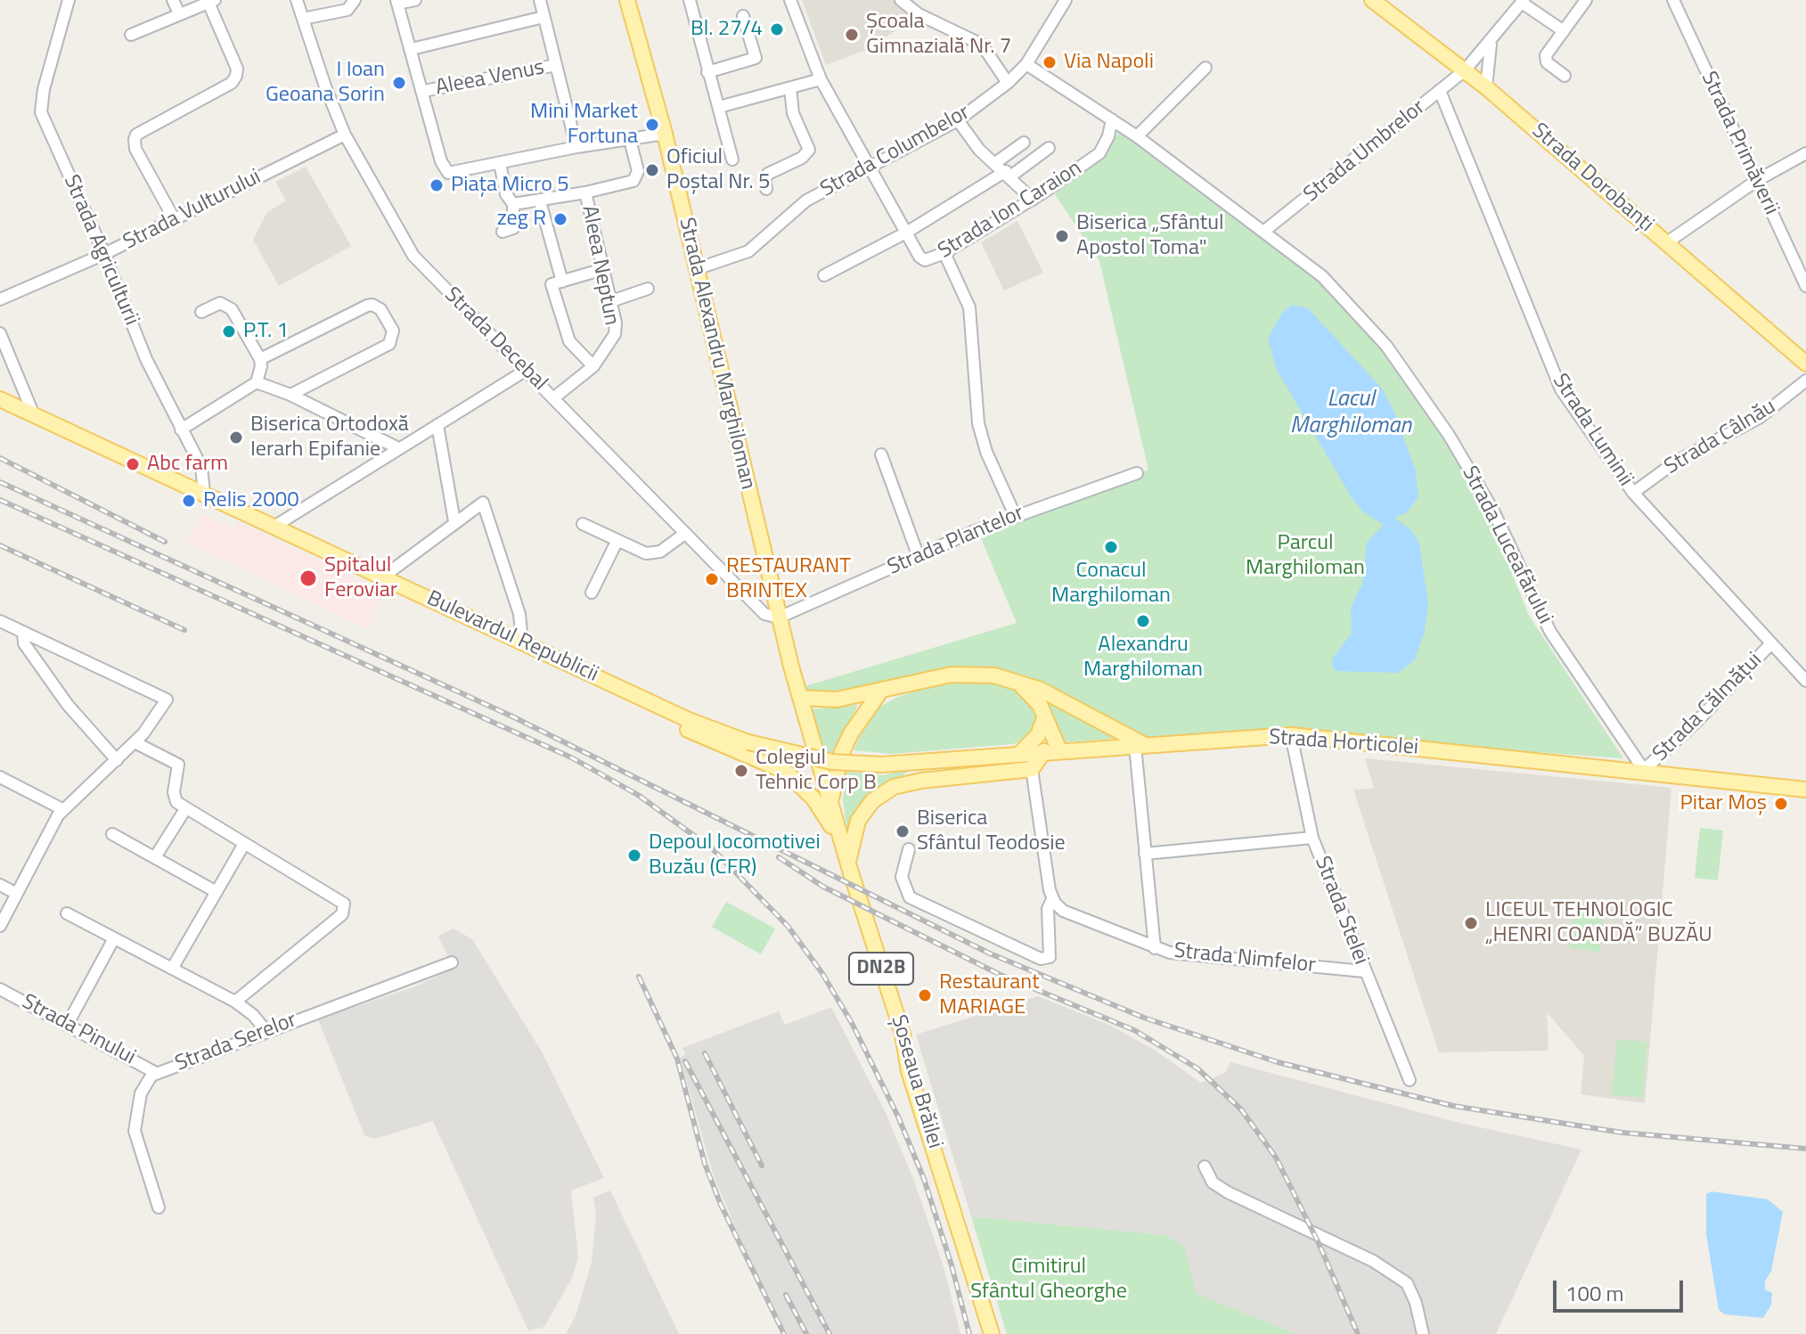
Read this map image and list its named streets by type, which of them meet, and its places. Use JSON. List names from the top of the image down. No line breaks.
{"streets":{"main road":["Strada Dorobanți","Strada Alexandru Marghiloman","Bulevardul Republicii","Strada Horticolei","DN2B","Șoseaua Brăilei"],"street":["Aleea Venus","Strada Primăverii","Strada Columbelor","Strada Umbrelor","Strada Vulturului","Strada Ion Caraion","Strada Agriculturii","Aleea Neptun","Strada Decebal","Strada Luminii","Strada Câlnău","Strada Plantelor","Strada Luceafărului","Strada Călmățui","Strada Stelei","Strada Nimfelor","Strada Pinului","Strada Serelor"]},"crossings":[["Strada Columbelor","Strada Alexandru Marghiloman"],["Strada Columbelor","Strada Luceafărului"],["Strada Umbrelor","Strada Dorobanți"],["Strada Umbrelor","Strada Luminii"],["Strada Umbrelor","Strada Luceafărului"],["Strada Vulturului","Strada Agriculturii"],["Strada Vulturului","Strada Decebal"],["Strada Ion Caraion","Strada Luceafărului"],["Strada Agriculturii","Bulevardul Republicii"],["Aleea Neptun","Strada Decebal"],["Strada Decebal","Strada Alexandru Marghiloman"],["Strada Decebal","Strada Plantelor"],["Strada Alexandru Marghiloman","Strada Plantelor"],["Strada Alexandru Marghiloman","Șoseaua Brăilei"],["Strada Luminii","Strada Câlnău"],["Strada Luminii","Strada Călmățui"],["Strada Luceafărului","Strada Călmățui"],["Strada Luceafărului","Strada Horticolei"],["Bulevardul Republicii","Strada Horticolei"],["Strada Călmățui","Strada Horticolei"],["Strada Horticolei","Strada Stelei"],["Strada Stelei","Strada Nimfelor"],["Strada Pinului","Strada Serelor"]],"water":["Lacul Marghiloman"],"parks":["Parcul Marghiloman","Cimitirul Sfântul Gheorghe"],"places":["Bl. 27/4","Școala Gimnazială Nr. 7","Via Napoli","I Ioan Geoana Sorin","Mini Market Fortuna","Oficiul Poștal Nr. 5","Piața Micro 5","zeg R","Biserica „Sfântul Apostol Toma\"","P.T. 1","Biserica Ortodoxă Ierarh Epifanie","Abc farm","Relis 2000","Conacul Marghiloman","Spitalul Feroviar","RESTAURANT BRINTEX","Alexandru Marghiloman","Colegiul Tehnic Corp B","Pitar Moș","Biserica Sfântul Teodosie","Depoul locomotivei Buzău (CFR)","LICEUL TEHNOLOGIC „HENRI COANDĂ” BUZĂU","Restaurant MARIAGE"],"scale_bar":"100 m"}
